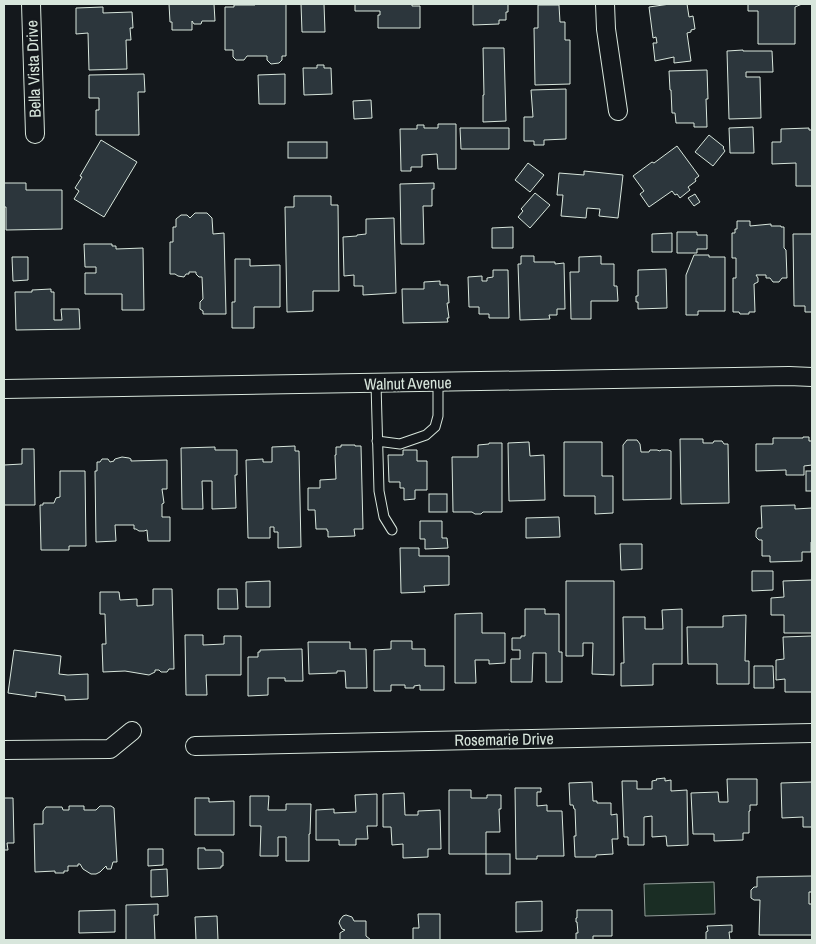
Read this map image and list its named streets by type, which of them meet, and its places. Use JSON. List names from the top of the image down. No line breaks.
{"streets":{"street":["Bella Vista Drive","Walnut Avenue","Rosemarie Drive"]}}
